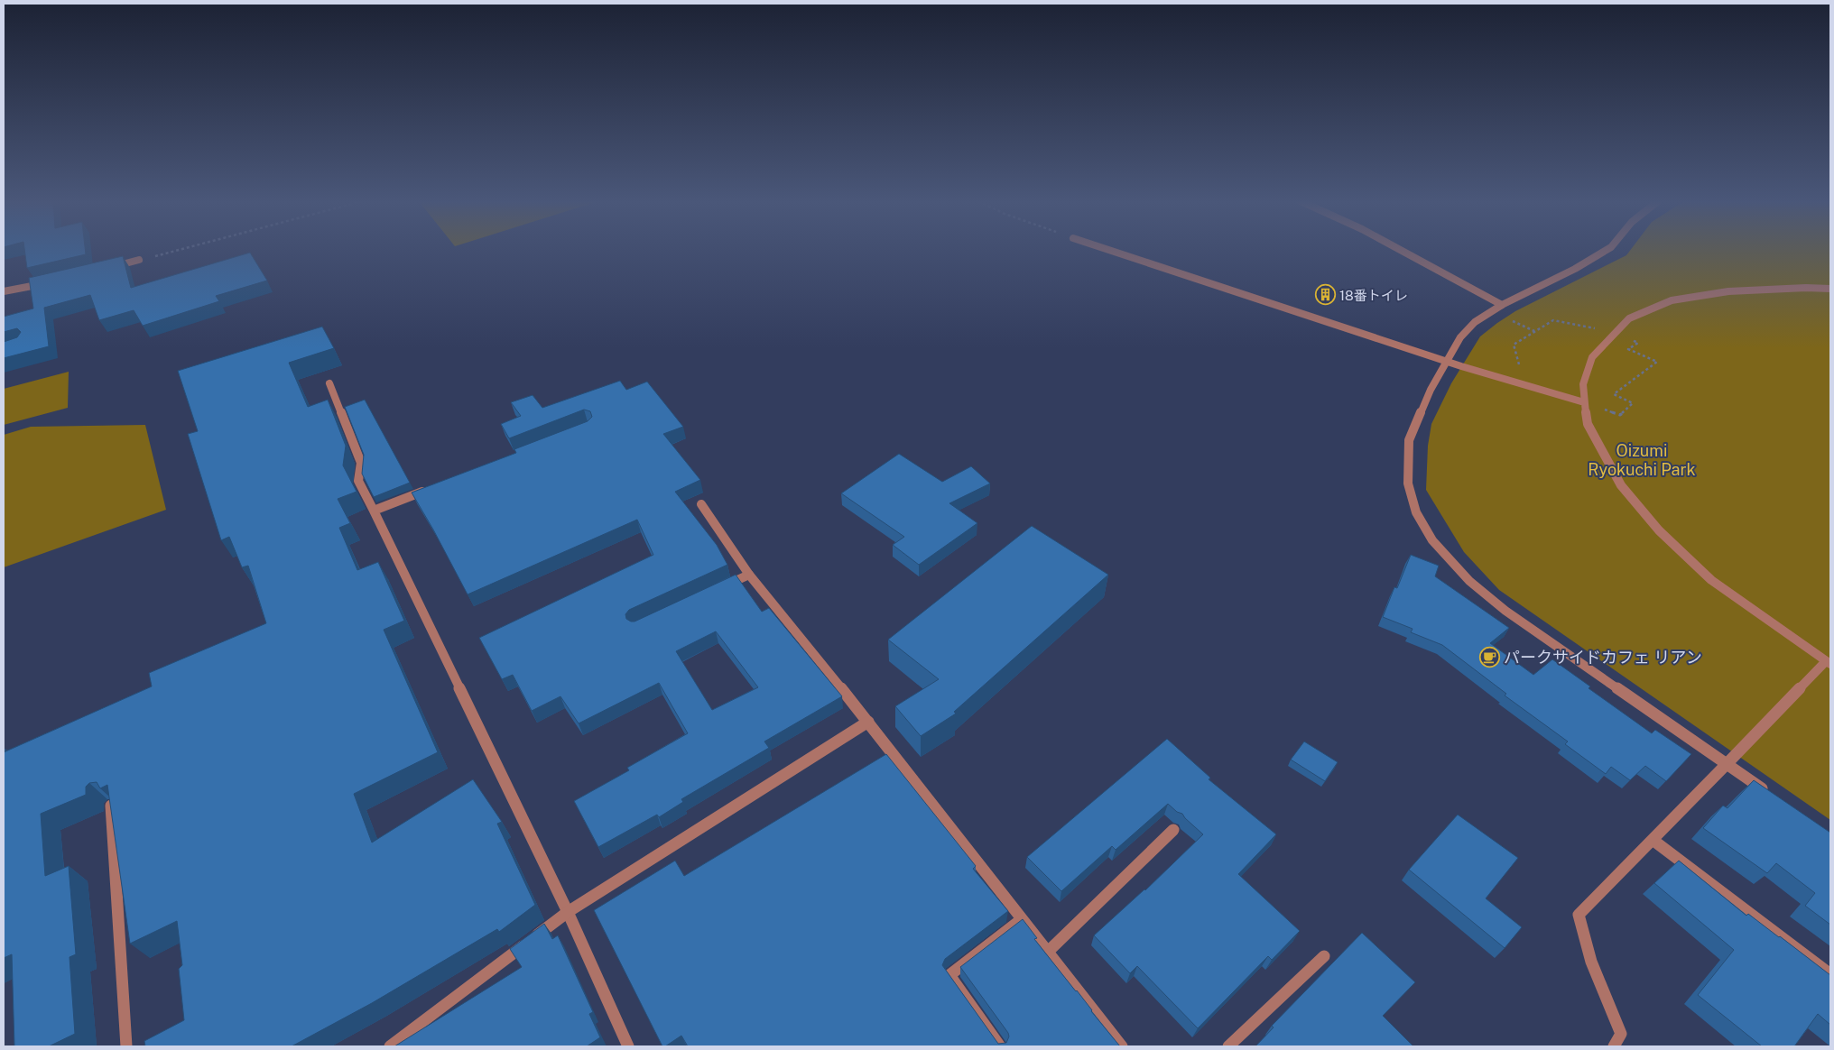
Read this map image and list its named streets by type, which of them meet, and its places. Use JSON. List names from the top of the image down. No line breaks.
{"parks":["Oizumi Ryokuchi Park"],"places":{"building":["18番トイレ"],"cafe":["パークサイドカフェ リアン"]}}
